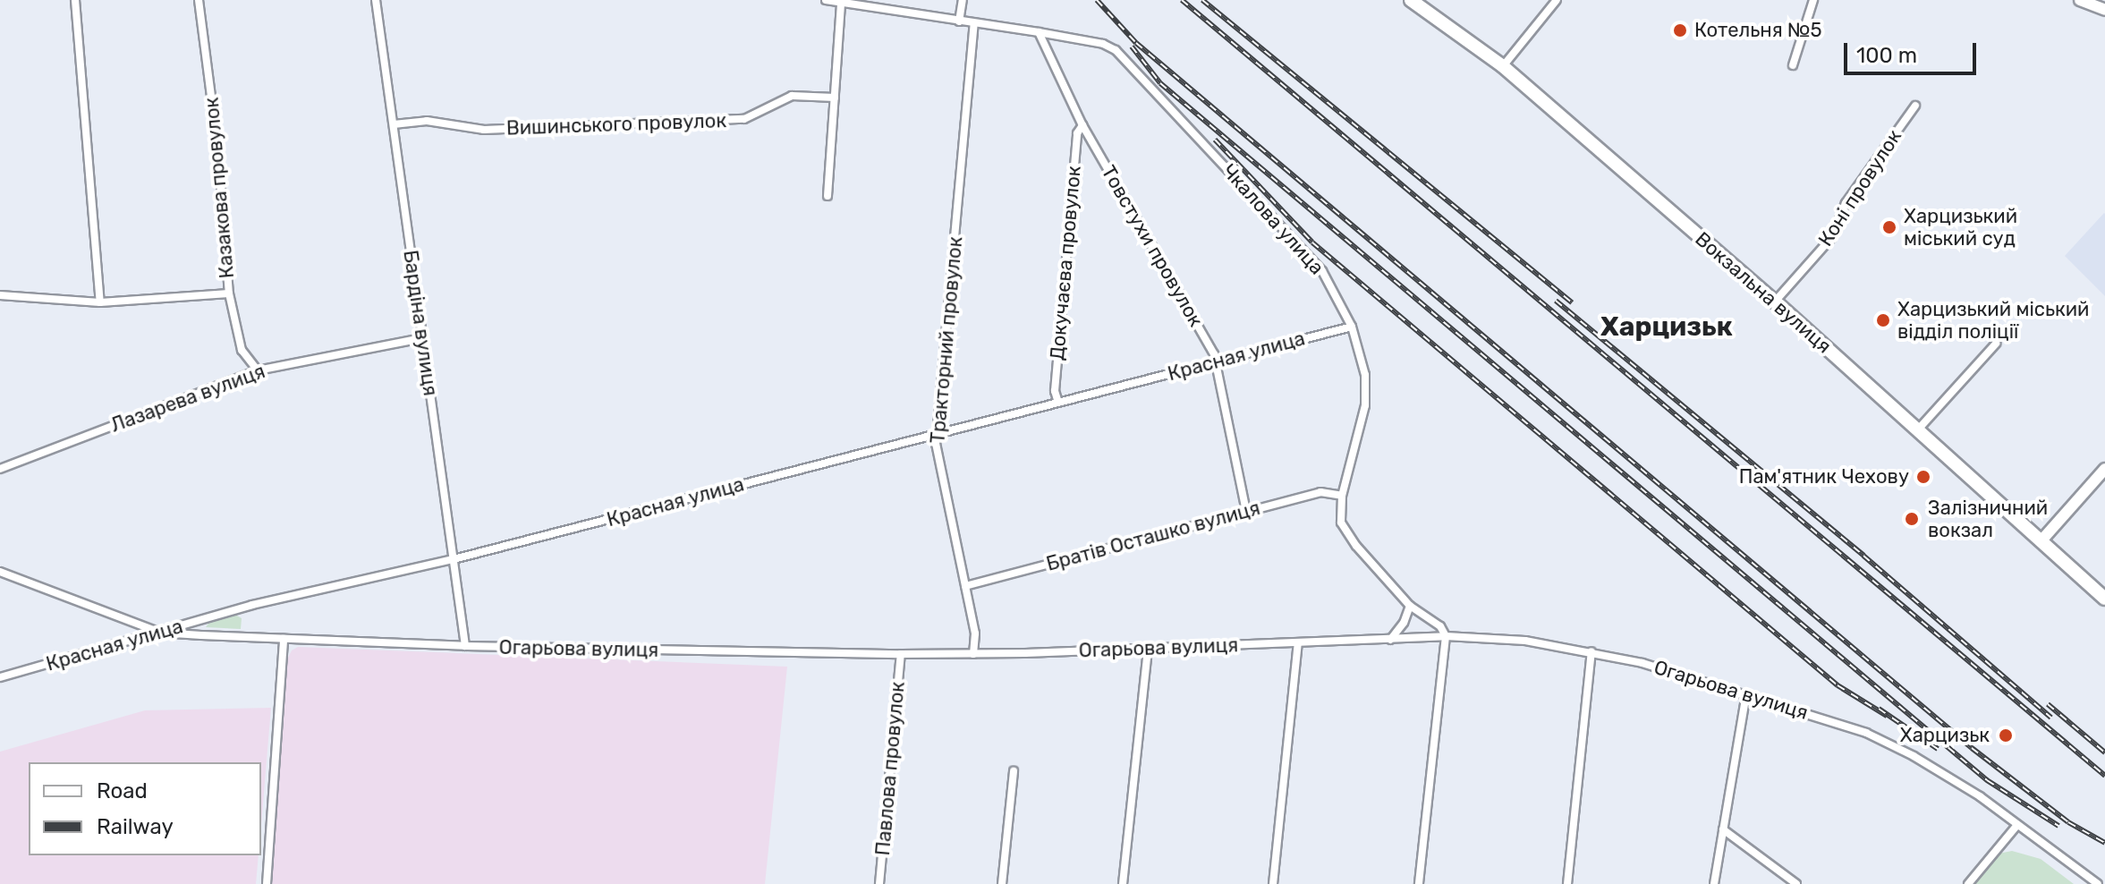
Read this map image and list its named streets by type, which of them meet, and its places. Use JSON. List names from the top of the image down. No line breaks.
{"streets":{"main road":["Вокзальна вулиця"],"street":["Вишинського провулок","Казакова провулок","Коні провулок","Чкалова улица","Товстухи провулок","Докучаєва провулок","Бардіна вулиця","Тракторний провулок","Красная улица","Лазарева вулиця","Братів Осташко вулиця","Огарьова вулиця","Павлова провулок"]},"crossings":[["Вишинського провулок","Бардіна вулиця"],["Казакова провулок","Лазарева вулиця"],["Коні провулок","Вокзальна вулиця"],["Чкалова улица","Товстухи провулок"],["Чкалова улица","Тракторний провулок"],["Чкалова улица","Красная улица"],["Чкалова улица","Братів Осташко вулиця"],["Чкалова улица","Огарьова вулиця"],["Товстухи провулок","Докучаєва провулок"],["Товстухи провулок","Красная улица"],["Товстухи провулок","Братів Осташко вулиця"],["Докучаєва провулок","Красная улица"],["Бардіна вулиця","Красная улица"],["Бардіна вулиця","Лазарева вулиця"],["Бардіна вулиця","Огарьова вулиця"],["Тракторний провулок","Красная улица"],["Тракторний провулок","Братів Осташко вулиця"],["Тракторний провулок","Огарьова вулиця"],["Красная улица","Огарьова вулиця"],["Огарьова вулиця","Павлова провулок"]],"districts":["Харцизьк"],"places":["Котельня №5","Харцизький міський суд","Харцизький міський відділ поліції","Пам'ятник Чехову","Залізничний вокзал","Харцизьк"],"legend":["Road","Railway"],"scale_bar":"100 m"}
